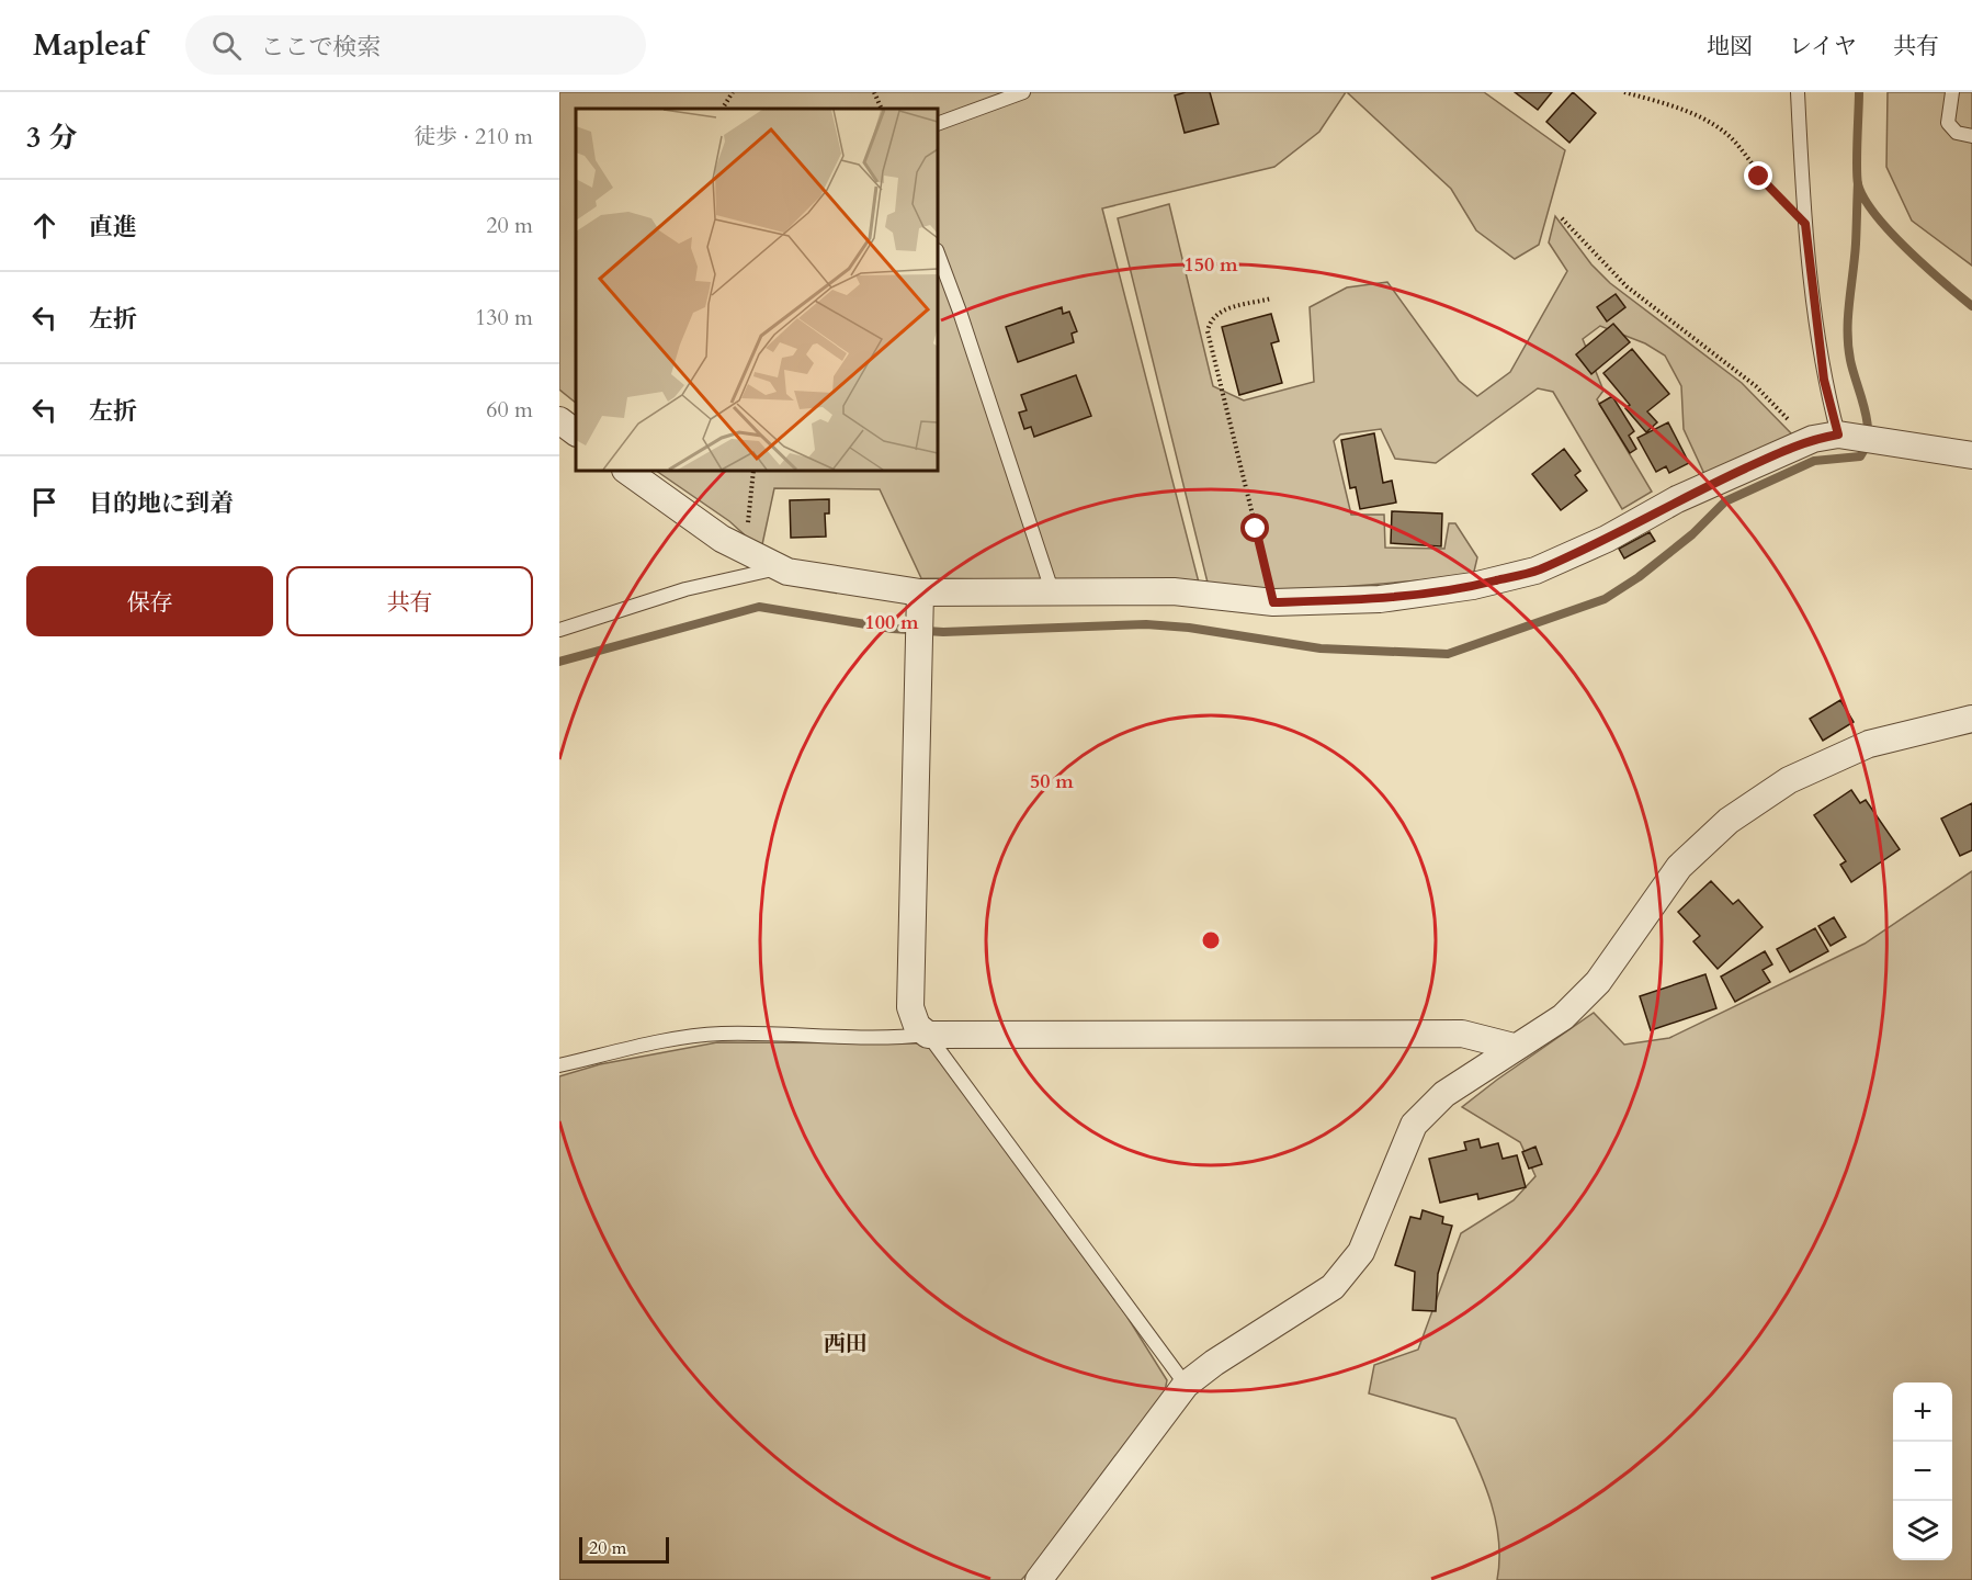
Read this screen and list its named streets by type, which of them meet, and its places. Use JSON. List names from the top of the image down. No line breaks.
{"districts":["西田"],"scale_bar":"20 m","page":{"header":"Mapleaf","search":"ここで検索","nav":["地図","レイヤ","共有"],"heading":["3 分","徒歩 · 210 m"],"list":[["直進","20 m"],["左折","130 m"],["左折","60 m"],"目的地に到着"],"buttons":["保存","共有"],"map_buttons":["+","−"],"scale":"20 m"},"rings":["150 m","100 m","50 m"]}
